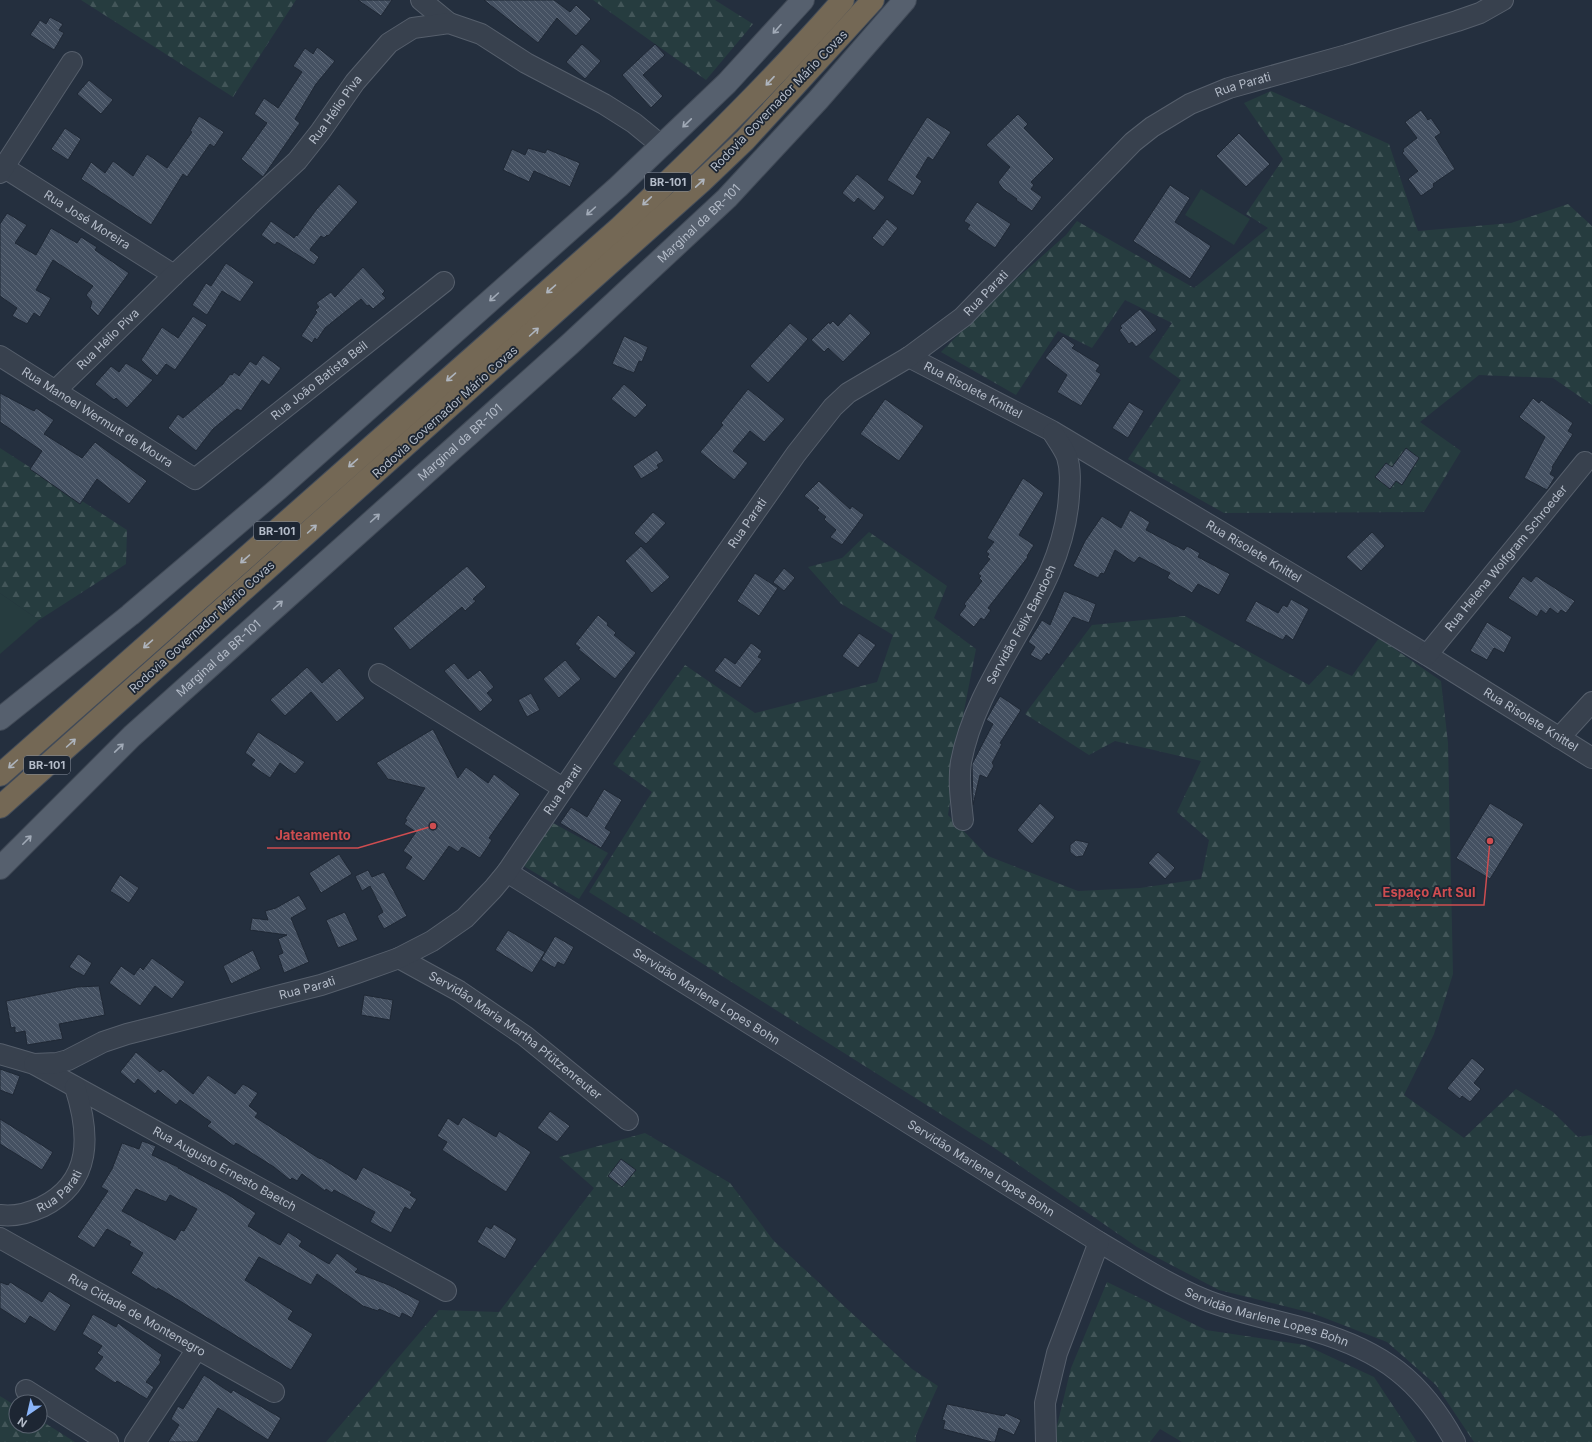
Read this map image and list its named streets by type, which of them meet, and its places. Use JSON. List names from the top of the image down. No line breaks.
{"streets":{"highway":["Rodovia Governador Mário Covas","BR-101"],"main road":["Marginal da BR-101"],"street":["Rua Parati","Rua Hélio Piva","Rua José Moreira","Rua João Batista Beil","Rua Risolete Knittel","Rua Manoel Wermutt de Moura","Rua Helena Wolfgram Schroeder","Servidão Félix Bandoch","Servidão Marlene Lopes Bohn","Servidão Maria Martha Pfützenreuter","Rua Augusto Ernesto Baetch","Rua Cidade de Montenegro"]},"crossings":[["Rua Parati","Rua Risolete Knittel"],["Rua Parati","Servidão Marlene Lopes Bohn"],["Rua Parati","Servidão Maria Martha Pfützenreuter"],["Rua Parati","Rua Augusto Ernesto Baetch"],["Rua Hélio Piva","Rua José Moreira"],["Rua Hélio Piva","Rua Manoel Wermutt de Moura"],["Rua João Batista Beil","Rua Manoel Wermutt de Moura"],["Rua Risolete Knittel","Rua Helena Wolfgram Schroeder"],["Rua Risolete Knittel","Servidão Félix Bandoch"]],"places":["Jateamento","Espaço Art Sul"],"north":"bottom left"}
